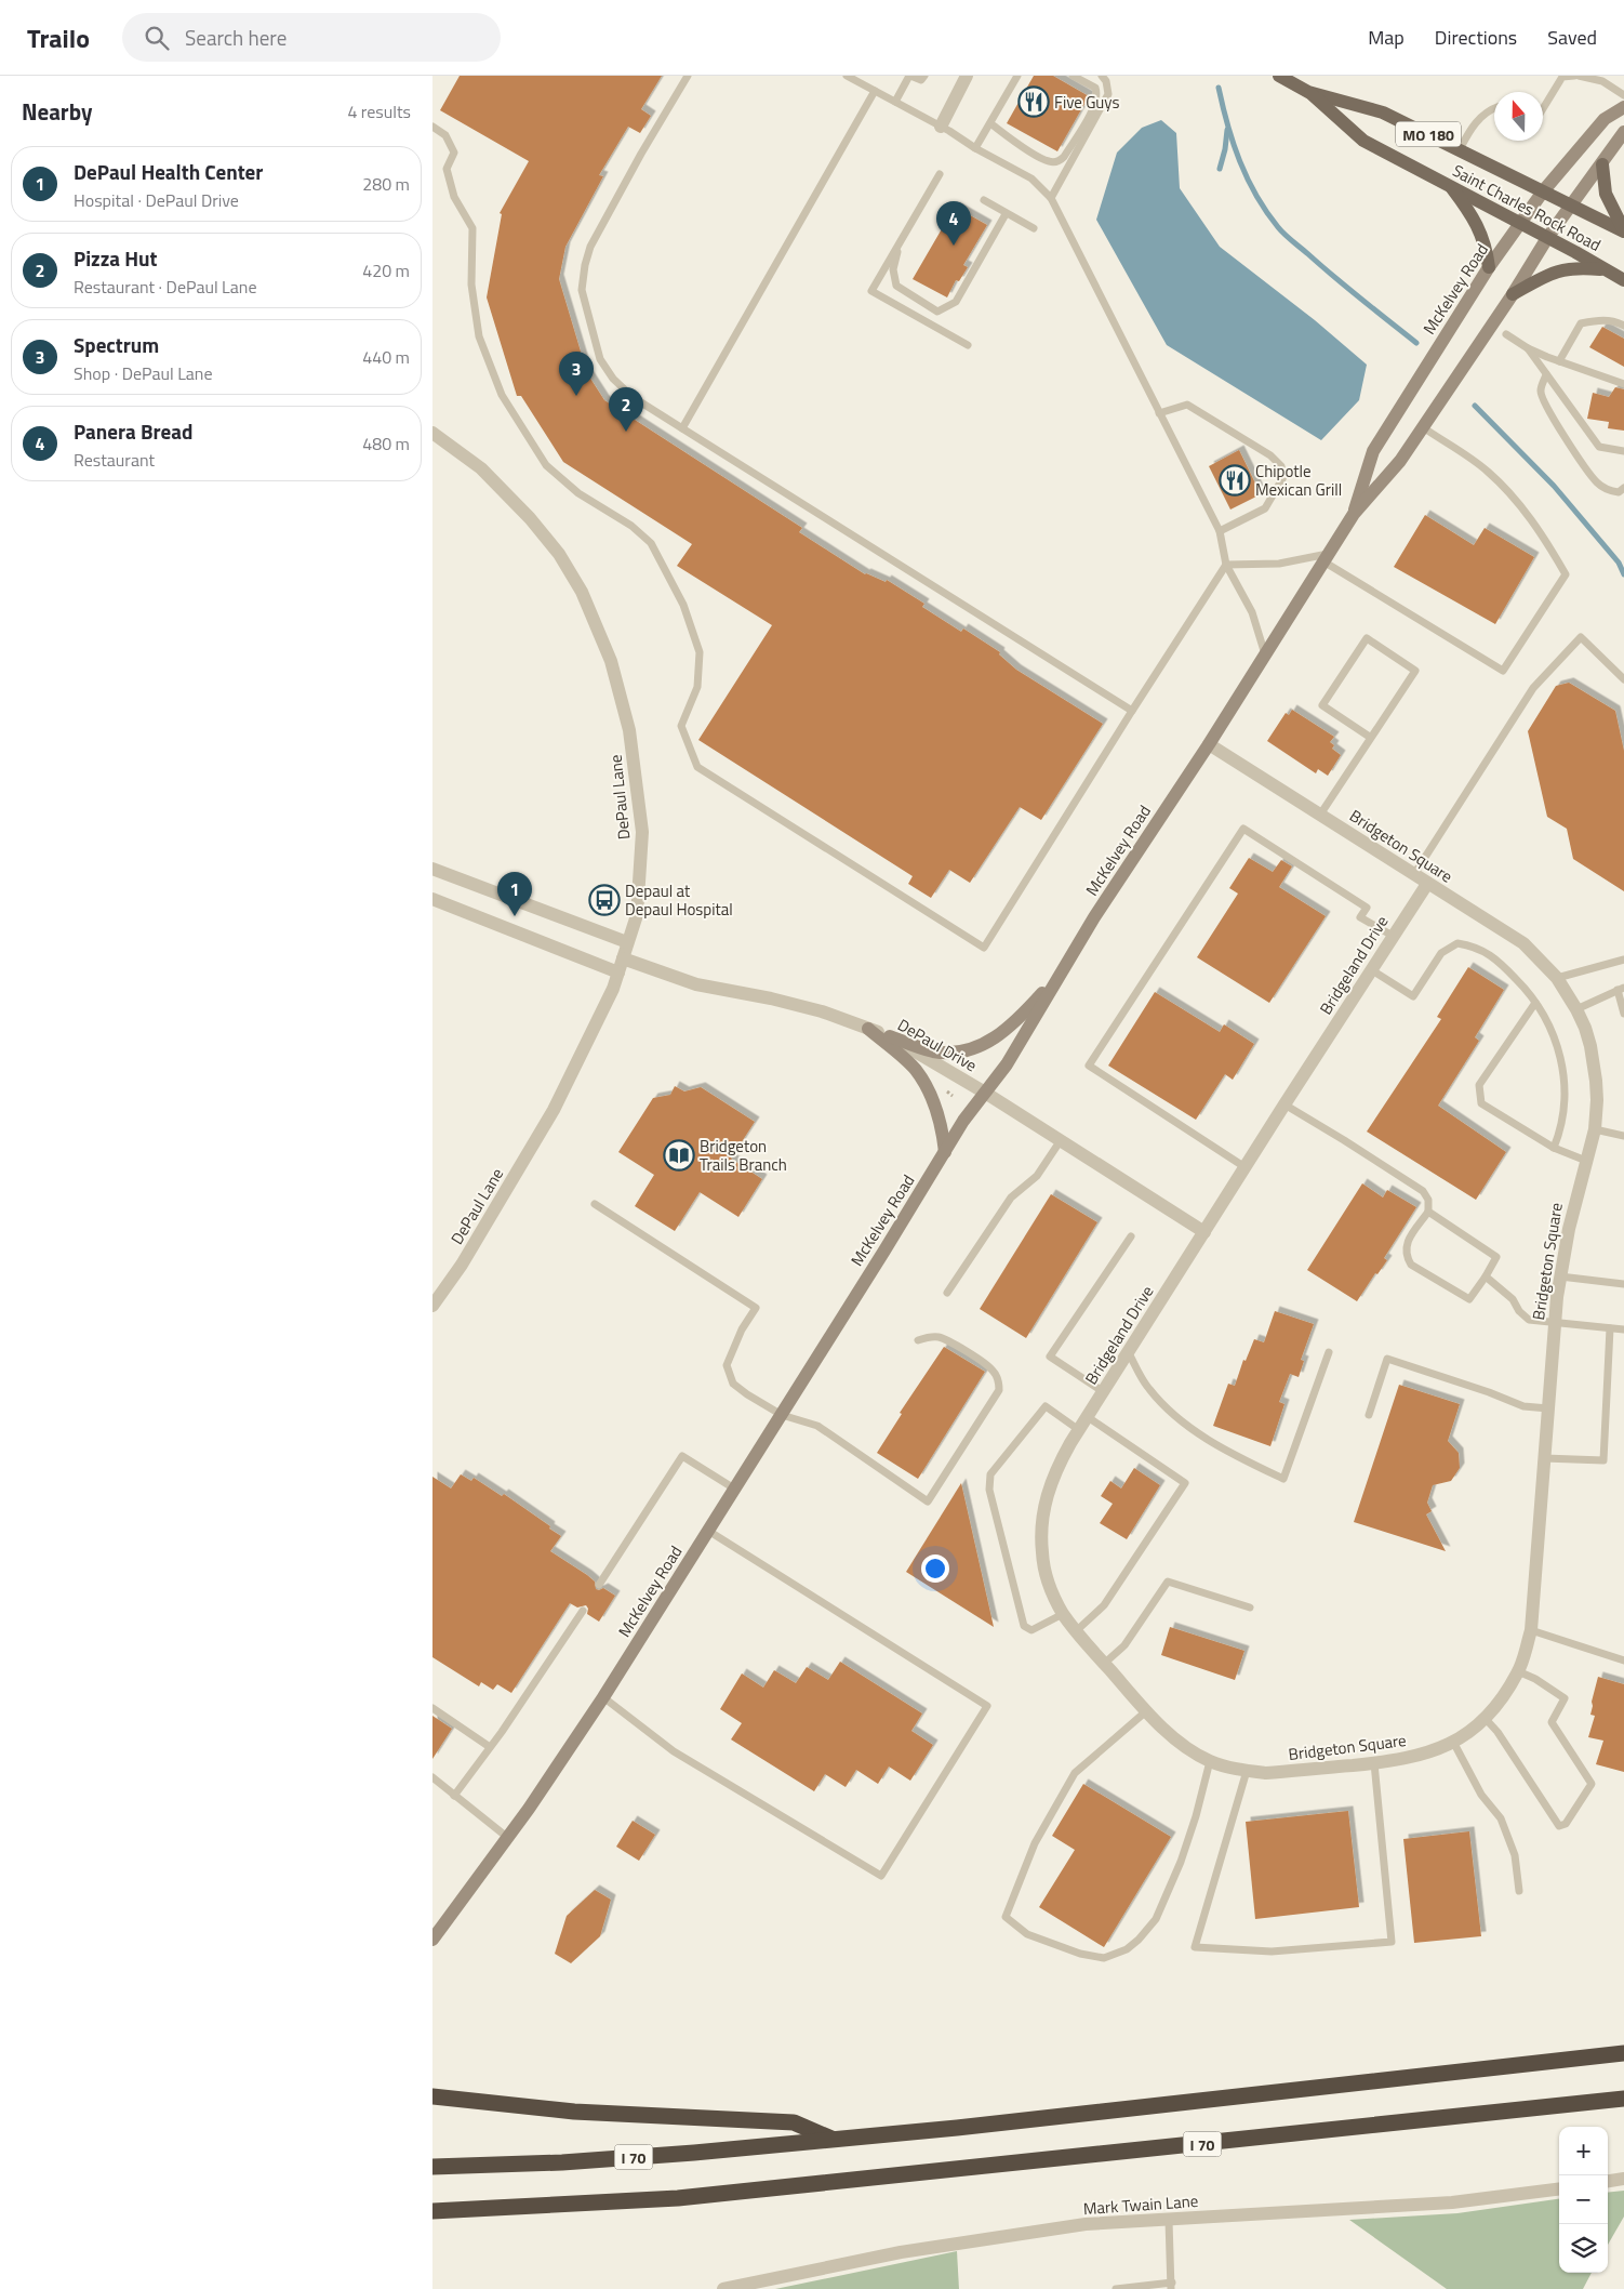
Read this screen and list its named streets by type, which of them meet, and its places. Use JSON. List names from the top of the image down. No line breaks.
{"streets":{"highway":["I 70"],"main road":["MO 180","Saint Charles Rock Road"],"street":["McKelvey Road","DePaul Lane","Bridgeton Square","Bridgeland Drive","DePaul Drive","Mark Twain Lane"]},"crossings":[["Saint Charles Rock Road","McKelvey Road"],["McKelvey Road","Bridgeton Square"],["McKelvey Road","DePaul Drive"],["DePaul Lane","DePaul Drive"],["Bridgeton Square","Bridgeland Drive"],["Bridgeland Drive","DePaul Drive"]],"places":{"restaurant":["Five Guys","Chipotle Mexican Grill"],"bus stop":["Depaul at Depaul Hospital"],"library":["Bridgeton Trails Branch"]},"north":"top","page":{"header":"Trailo","search":"Search here","nav":["Map","Directions","Saved"],"heading":["Nearby","4 results"],"list":[{"mark":"1","name":"DePaul Health Center","note":"Hospital · DePaul Drive","value":"280 m"},{"mark":"2","name":"Pizza Hut","note":"Restaurant · DePaul Lane","value":"420 m"},{"mark":"3","name":"Spectrum","note":"Shop · DePaul Lane","value":"440 m"},{"mark":"4","name":"Panera Bread","note":"Restaurant","value":"480 m"}],"pins":["4","3","2","1"],"map_buttons":["+","−"]}}
